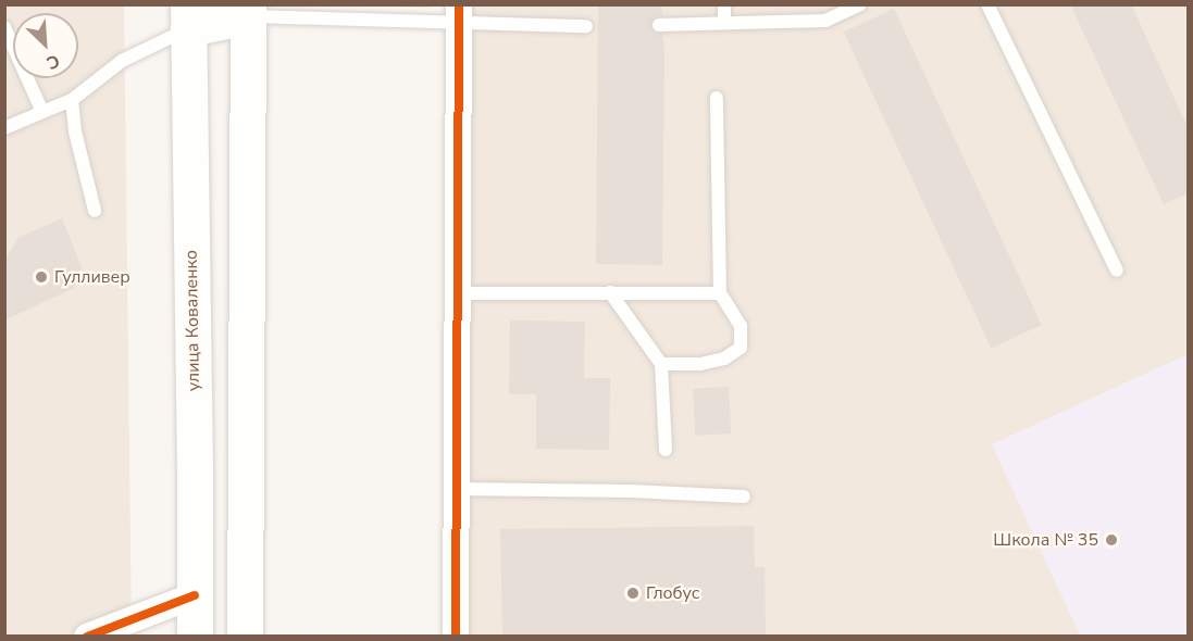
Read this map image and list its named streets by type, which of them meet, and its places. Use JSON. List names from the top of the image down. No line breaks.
{"streets":{"main road":["улица Коваленко"]},"places":["Гулливер","Школа № 35","Глобус"],"north":"bottom right"}
